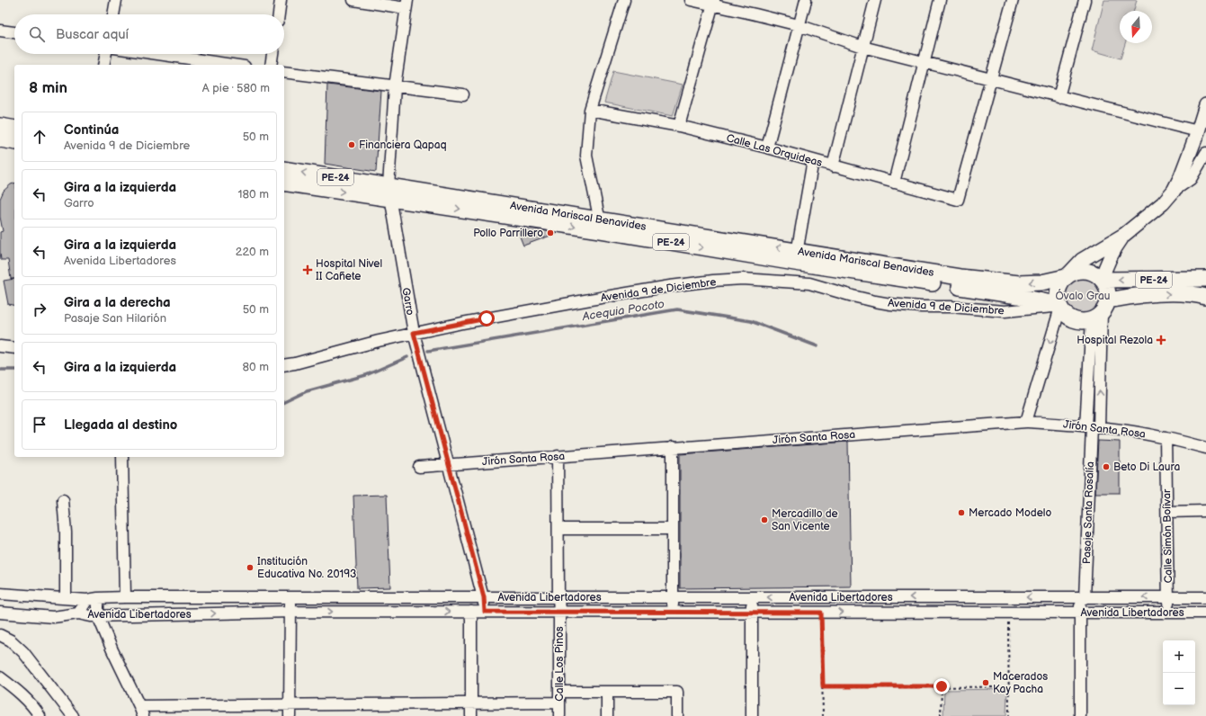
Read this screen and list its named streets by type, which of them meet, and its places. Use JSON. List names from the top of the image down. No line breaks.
{"streets":{"highway":["PE-24","Avenida Mariscal Benavides"],"street":["Calle Las Orquideas","Avenida 9 de Diciembre","Garro","Jirón Santa Rosa","Pasaje Santa Rosalía","Calle Simón Boíivar","Avenida Libertadores","Calle Los Pinos"]},"crossings":[["PE-24","Avenida Mariscal Benavides"],["PE-24","Avenida 9 de Diciembre"],["PE-24","Pasaje Santa Rosalía"],["Avenida Mariscal Benavides","Avenida 9 de Diciembre"],["Avenida Mariscal Benavides","Garro"],["Avenida Mariscal Benavides","Pasaje Santa Rosalía"],["Avenida 9 de Diciembre","Garro"],["Avenida 9 de Diciembre","Pasaje Santa Rosalía"],["Garro","Jirón Santa Rosa"],["Garro","Avenida Libertadores"],["Jirón Santa Rosa","Pasaje Santa Rosalía"],["Jirón Santa Rosa","Calle Simón Boíivar"],["Jirón Santa Rosa","Calle Los Pinos"],["Pasaje Santa Rosalía","Avenida Libertadores"],["Calle Simón Boíivar","Avenida Libertadores"],["Avenida Libertadores","Calle Los Pinos"]],"water":["Acequia Pocoto"],"parks":["Óvalo Grau"],"places":{"other":["Financiera Qapaq","Pollo Parrillero","Beto Di Laura","Mercado Modelo","Mercadillo de San Vicente","Institución Educativa No. 20193","Macerados Kay Pacha"],"health":["Hospital Nivel II Cañete","Hospital Rezola"]},"north":"bottom","page":{"search":"Buscar aquí","heading":["8 min","A pie · 580 m"],"list":[["Continúa","Avenida 9 de Diciembre","50 m"],["Gira a la izquierda","Garro","180 m"],["Gira a la izquierda","Avenida Libertadores","220 m"],["Gira a la derecha","Pasaje San Hilarión","50 m"],["Gira a la izquierda","80 m"],"Llegada al destino"],"map_buttons":["+","−"]}}
